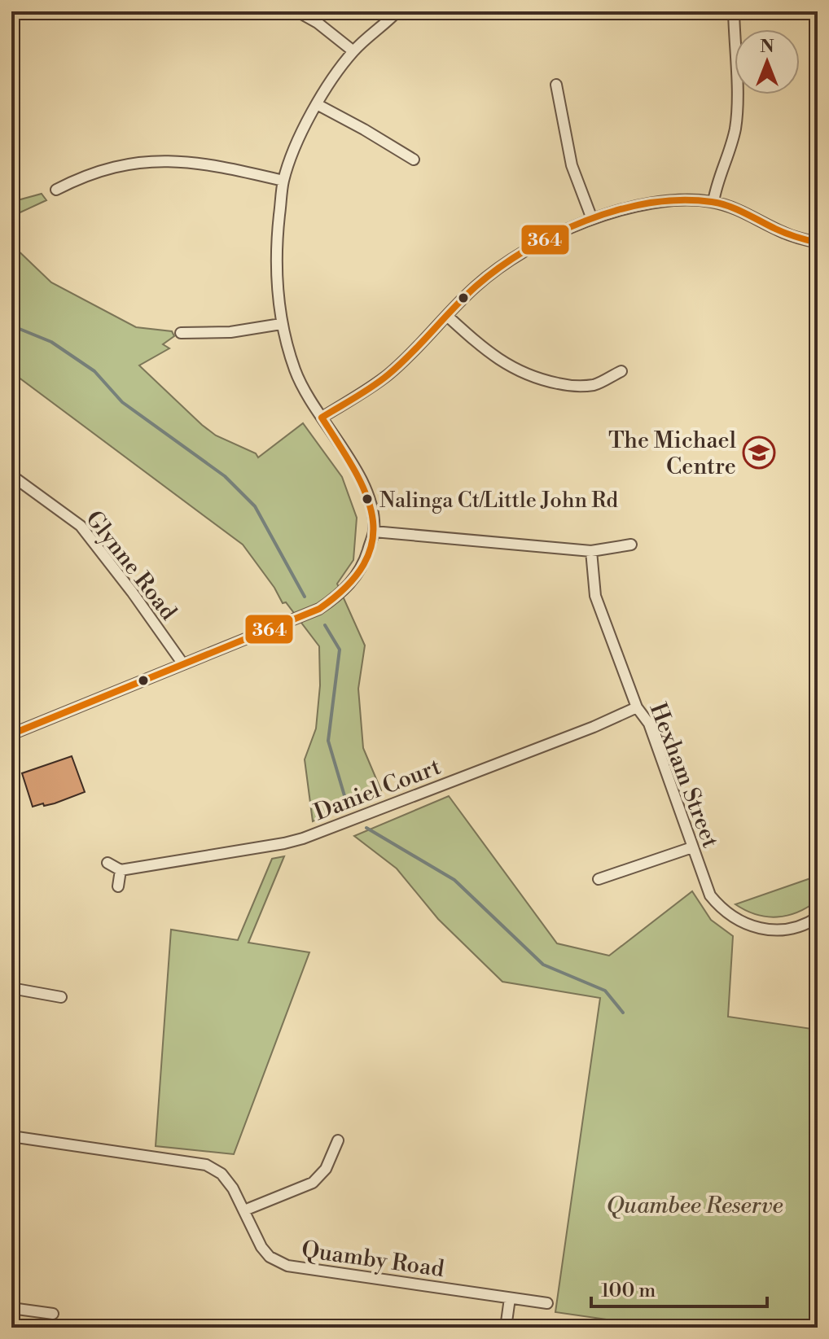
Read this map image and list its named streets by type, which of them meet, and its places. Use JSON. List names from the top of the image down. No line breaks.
{"streets":{"street":["Glynne Road","Hexham Street","Daniel Court","Quamby Road"]},"crossings":[["Hexham Street","Daniel Court"]],"parks":["Quambee Reserve"],"places":{"school or university":["The Michael Centre"],"other":["Nalinga Ct/Little John Rd"]},"lines":["transit line 364"],"scale_bar":"100 m","north":"top"}
